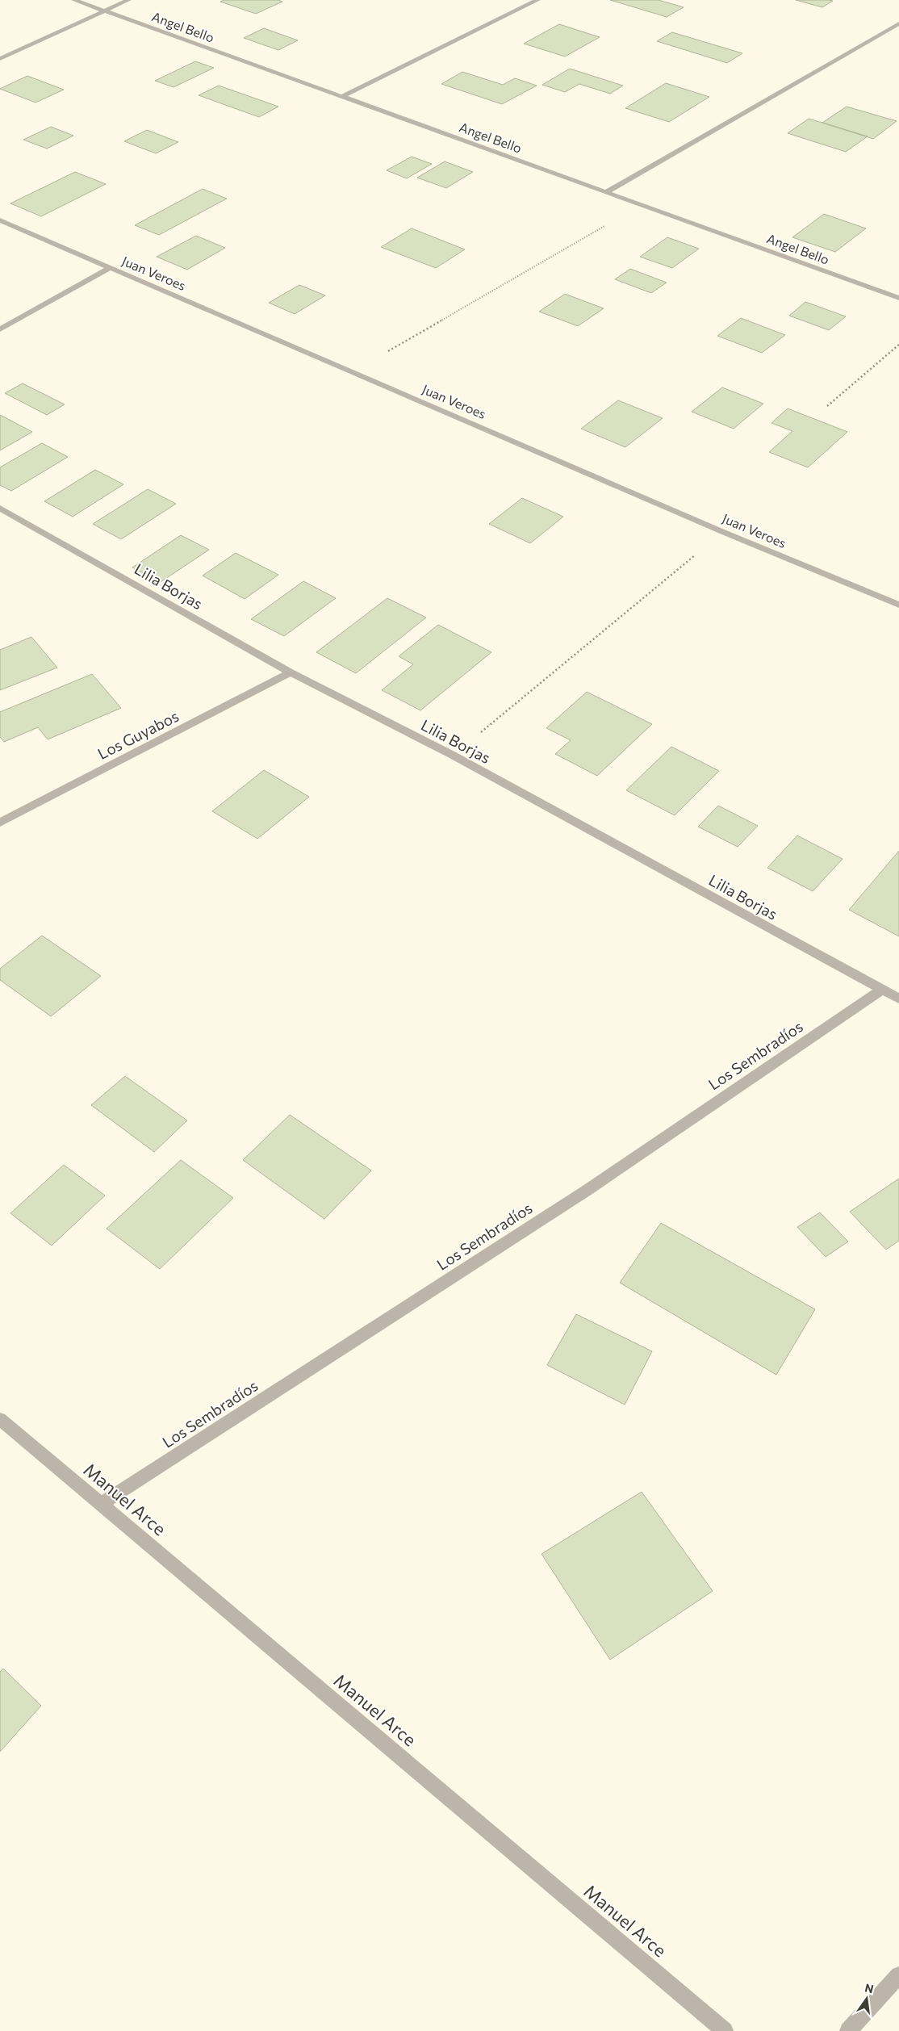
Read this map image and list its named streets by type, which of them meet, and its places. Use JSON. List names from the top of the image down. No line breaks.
{"streets":{"street":["Angel Bello","Juan Veroes","Lilia Borjas","Los Guyabos","Los Sembradíos","Manuel Arce"]},"crossings":[["Lilia Borjas","Los Guyabos"],["Lilia Borjas","Los Sembradíos"],["Los Sembradíos","Manuel Arce"]],"north":"top"}
